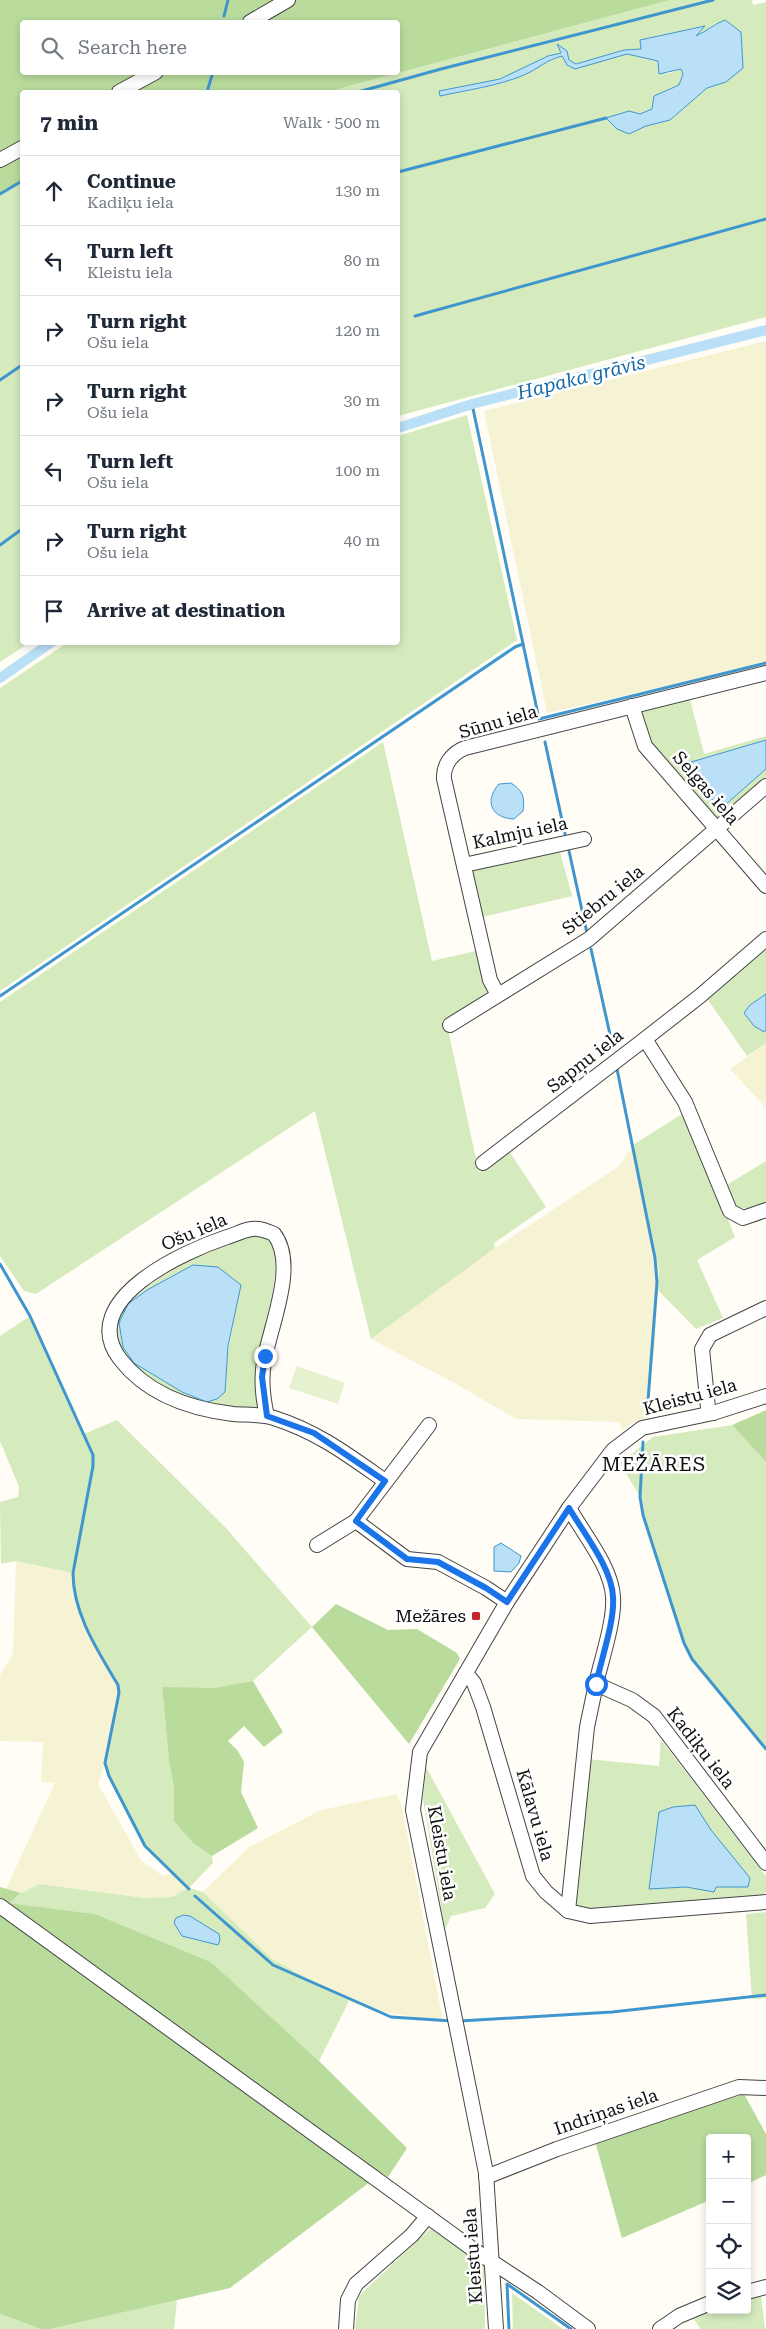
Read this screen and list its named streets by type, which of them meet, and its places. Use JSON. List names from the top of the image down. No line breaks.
{"streets":{"street":["Sūnu iela","Selgas iela","Kalmju iela","Stiebru iela","Sapņu iela","Ošu iela","Kleistu iela","Kadiķu iela","Kālavu iela","Indriņas iela"]},"crossings":[["Sūnu iela","Selgas iela"],["Sūnu iela","Kalmju iela"],["Sūnu iela","Stiebru iela"],["Selgas iela","Stiebru iela"],["Kleistu iela","Kālavu iela"],["Kleistu iela","Indriņas iela"]],"districts":["MEŽĀRES"],"water":["Hapaka grāvis"],"places":{"transit":["Mežāres"]},"page":{"search":"Search here","heading":["7 min","Walk · 500 m"],"list":[["Continue","Kadiķu iela","130 m"],["Turn left","Kleistu iela","80 m"],["Turn right","Ošu iela","120 m"],["Turn right","Ošu iela","30 m"],["Turn left","Ošu iela","100 m"],["Turn right","Ošu iela","40 m"],"Arrive at destination"],"map_buttons":["+","−"]}}
